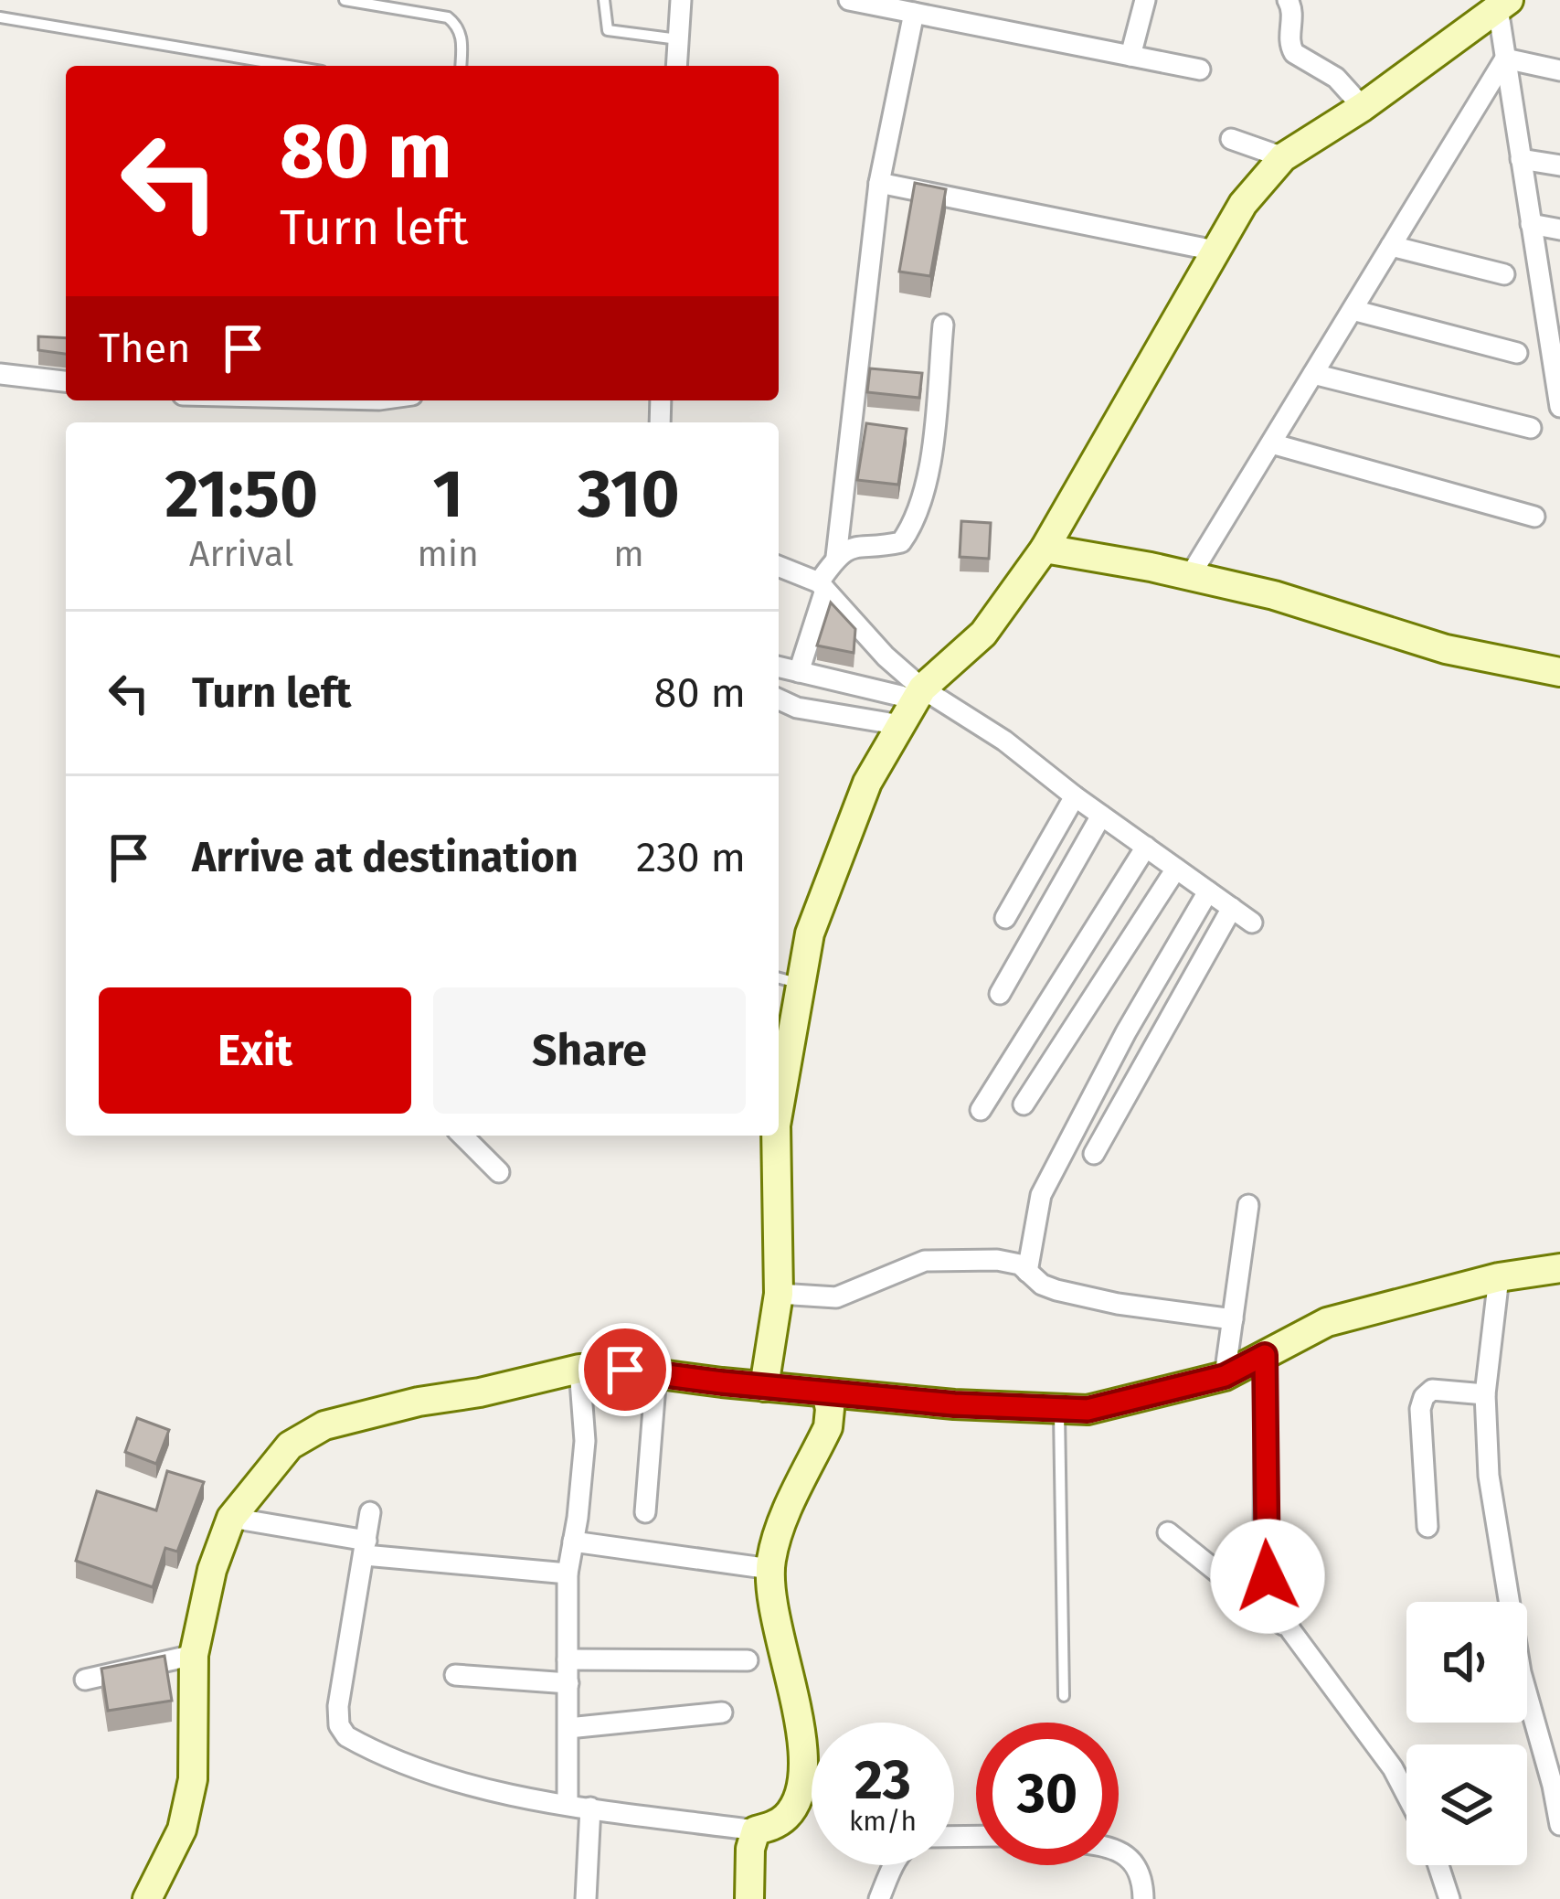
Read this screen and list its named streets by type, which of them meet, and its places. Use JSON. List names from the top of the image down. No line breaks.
{"page":{"turn":["80 m","Turn left"],"then":"Then","eta":["21:50","Arrival","1","min","310","m"],"list":[{"name":"Turn left","value":"80 m"},{"name":"Arrive at destination","value":"230 m"}],"buttons":["Exit","Share"],"speed":"23 km/h","limit":"30"}}
